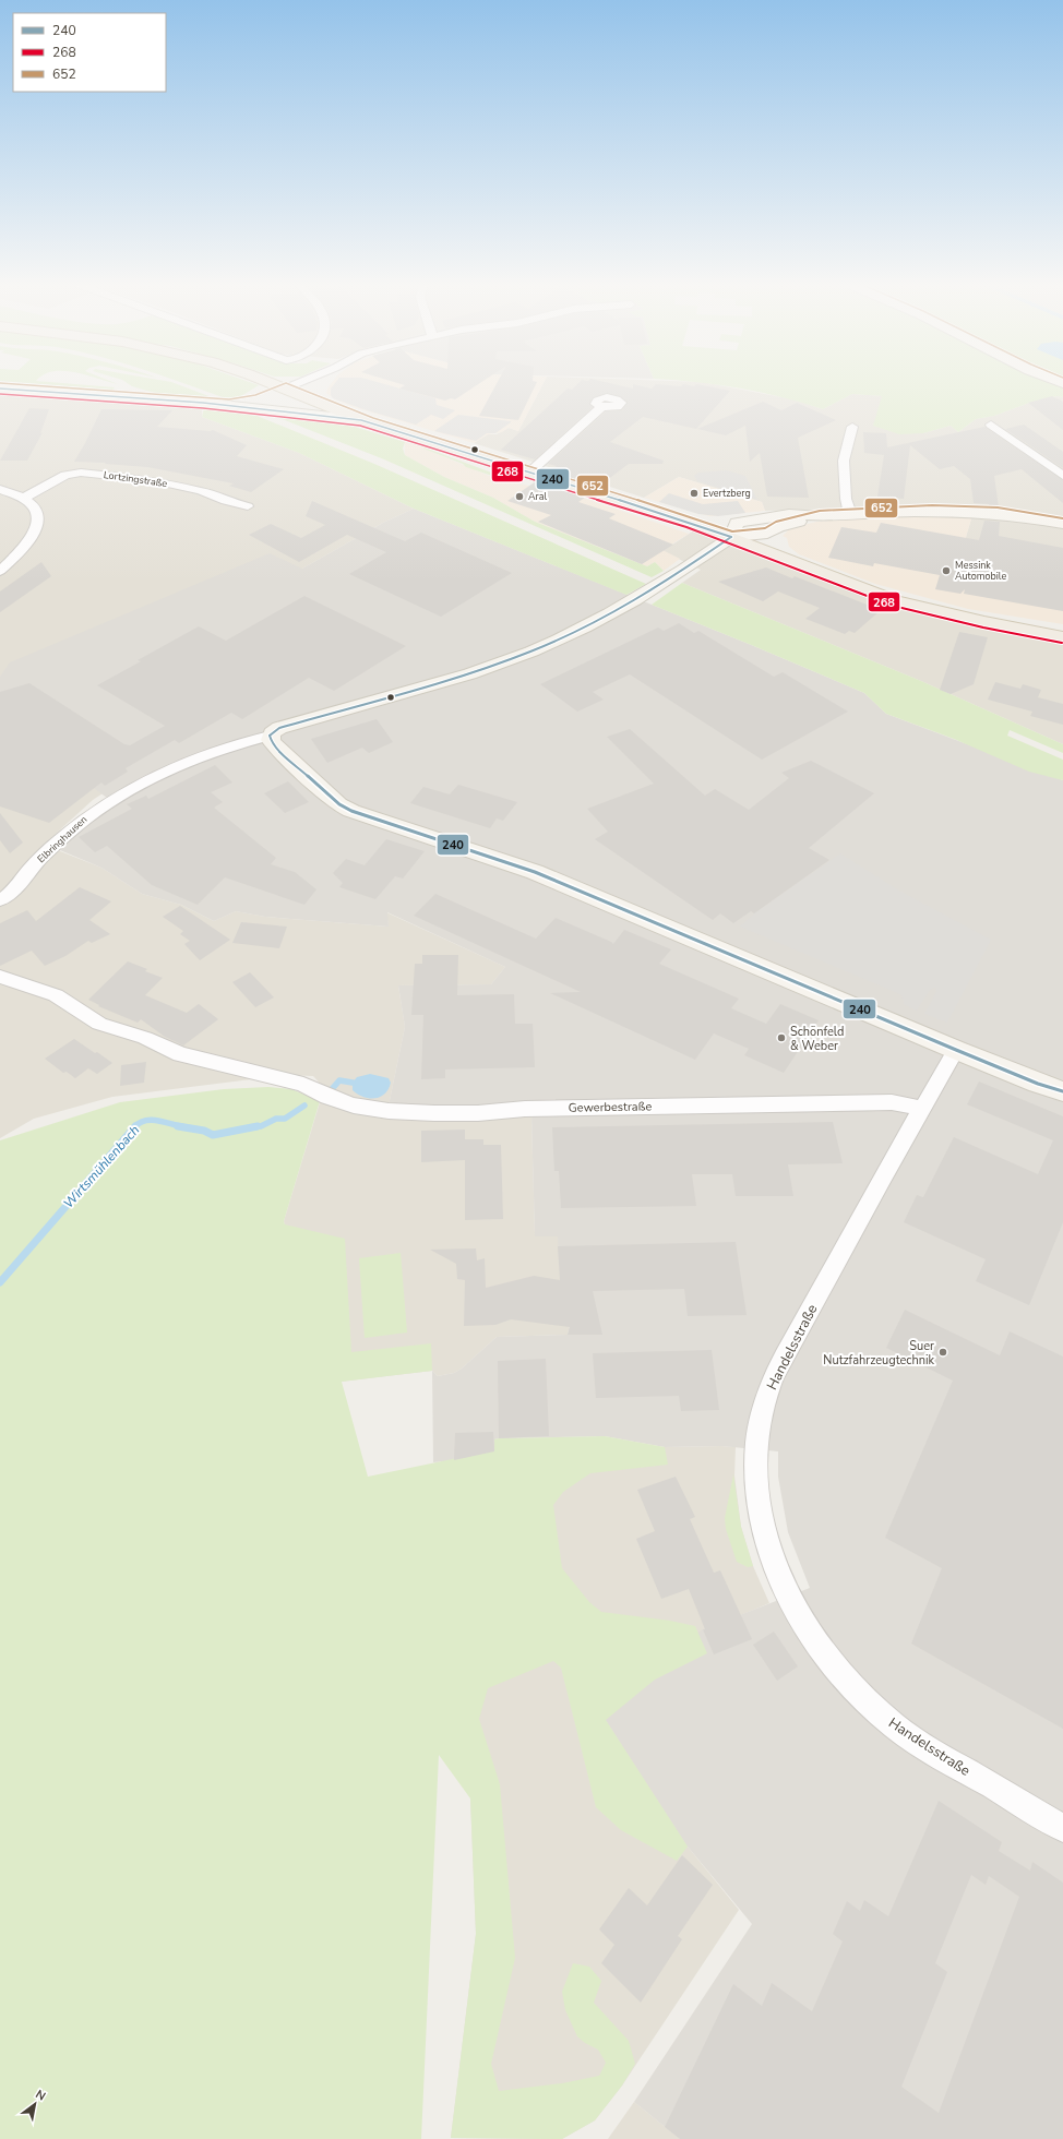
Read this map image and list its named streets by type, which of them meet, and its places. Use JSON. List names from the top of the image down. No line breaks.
{"streets":{"main road":["Elbringhausen"],"street":["Lortzingstraße","Gewerbestraße","Handelsstraße"]},"crossings":[["Gewerbestraße","Handelsstraße"]],"water":["Wirtsmühlenbach"],"places":["Evertzberg","Aral","Messink Automobile","Schönfeld & Weber","Suer Nutzfahrzeugtechnik"],"lines":["transit line 652","transit line 240","transit line 268"],"legend":["240","268","652"],"north":"top right"}
